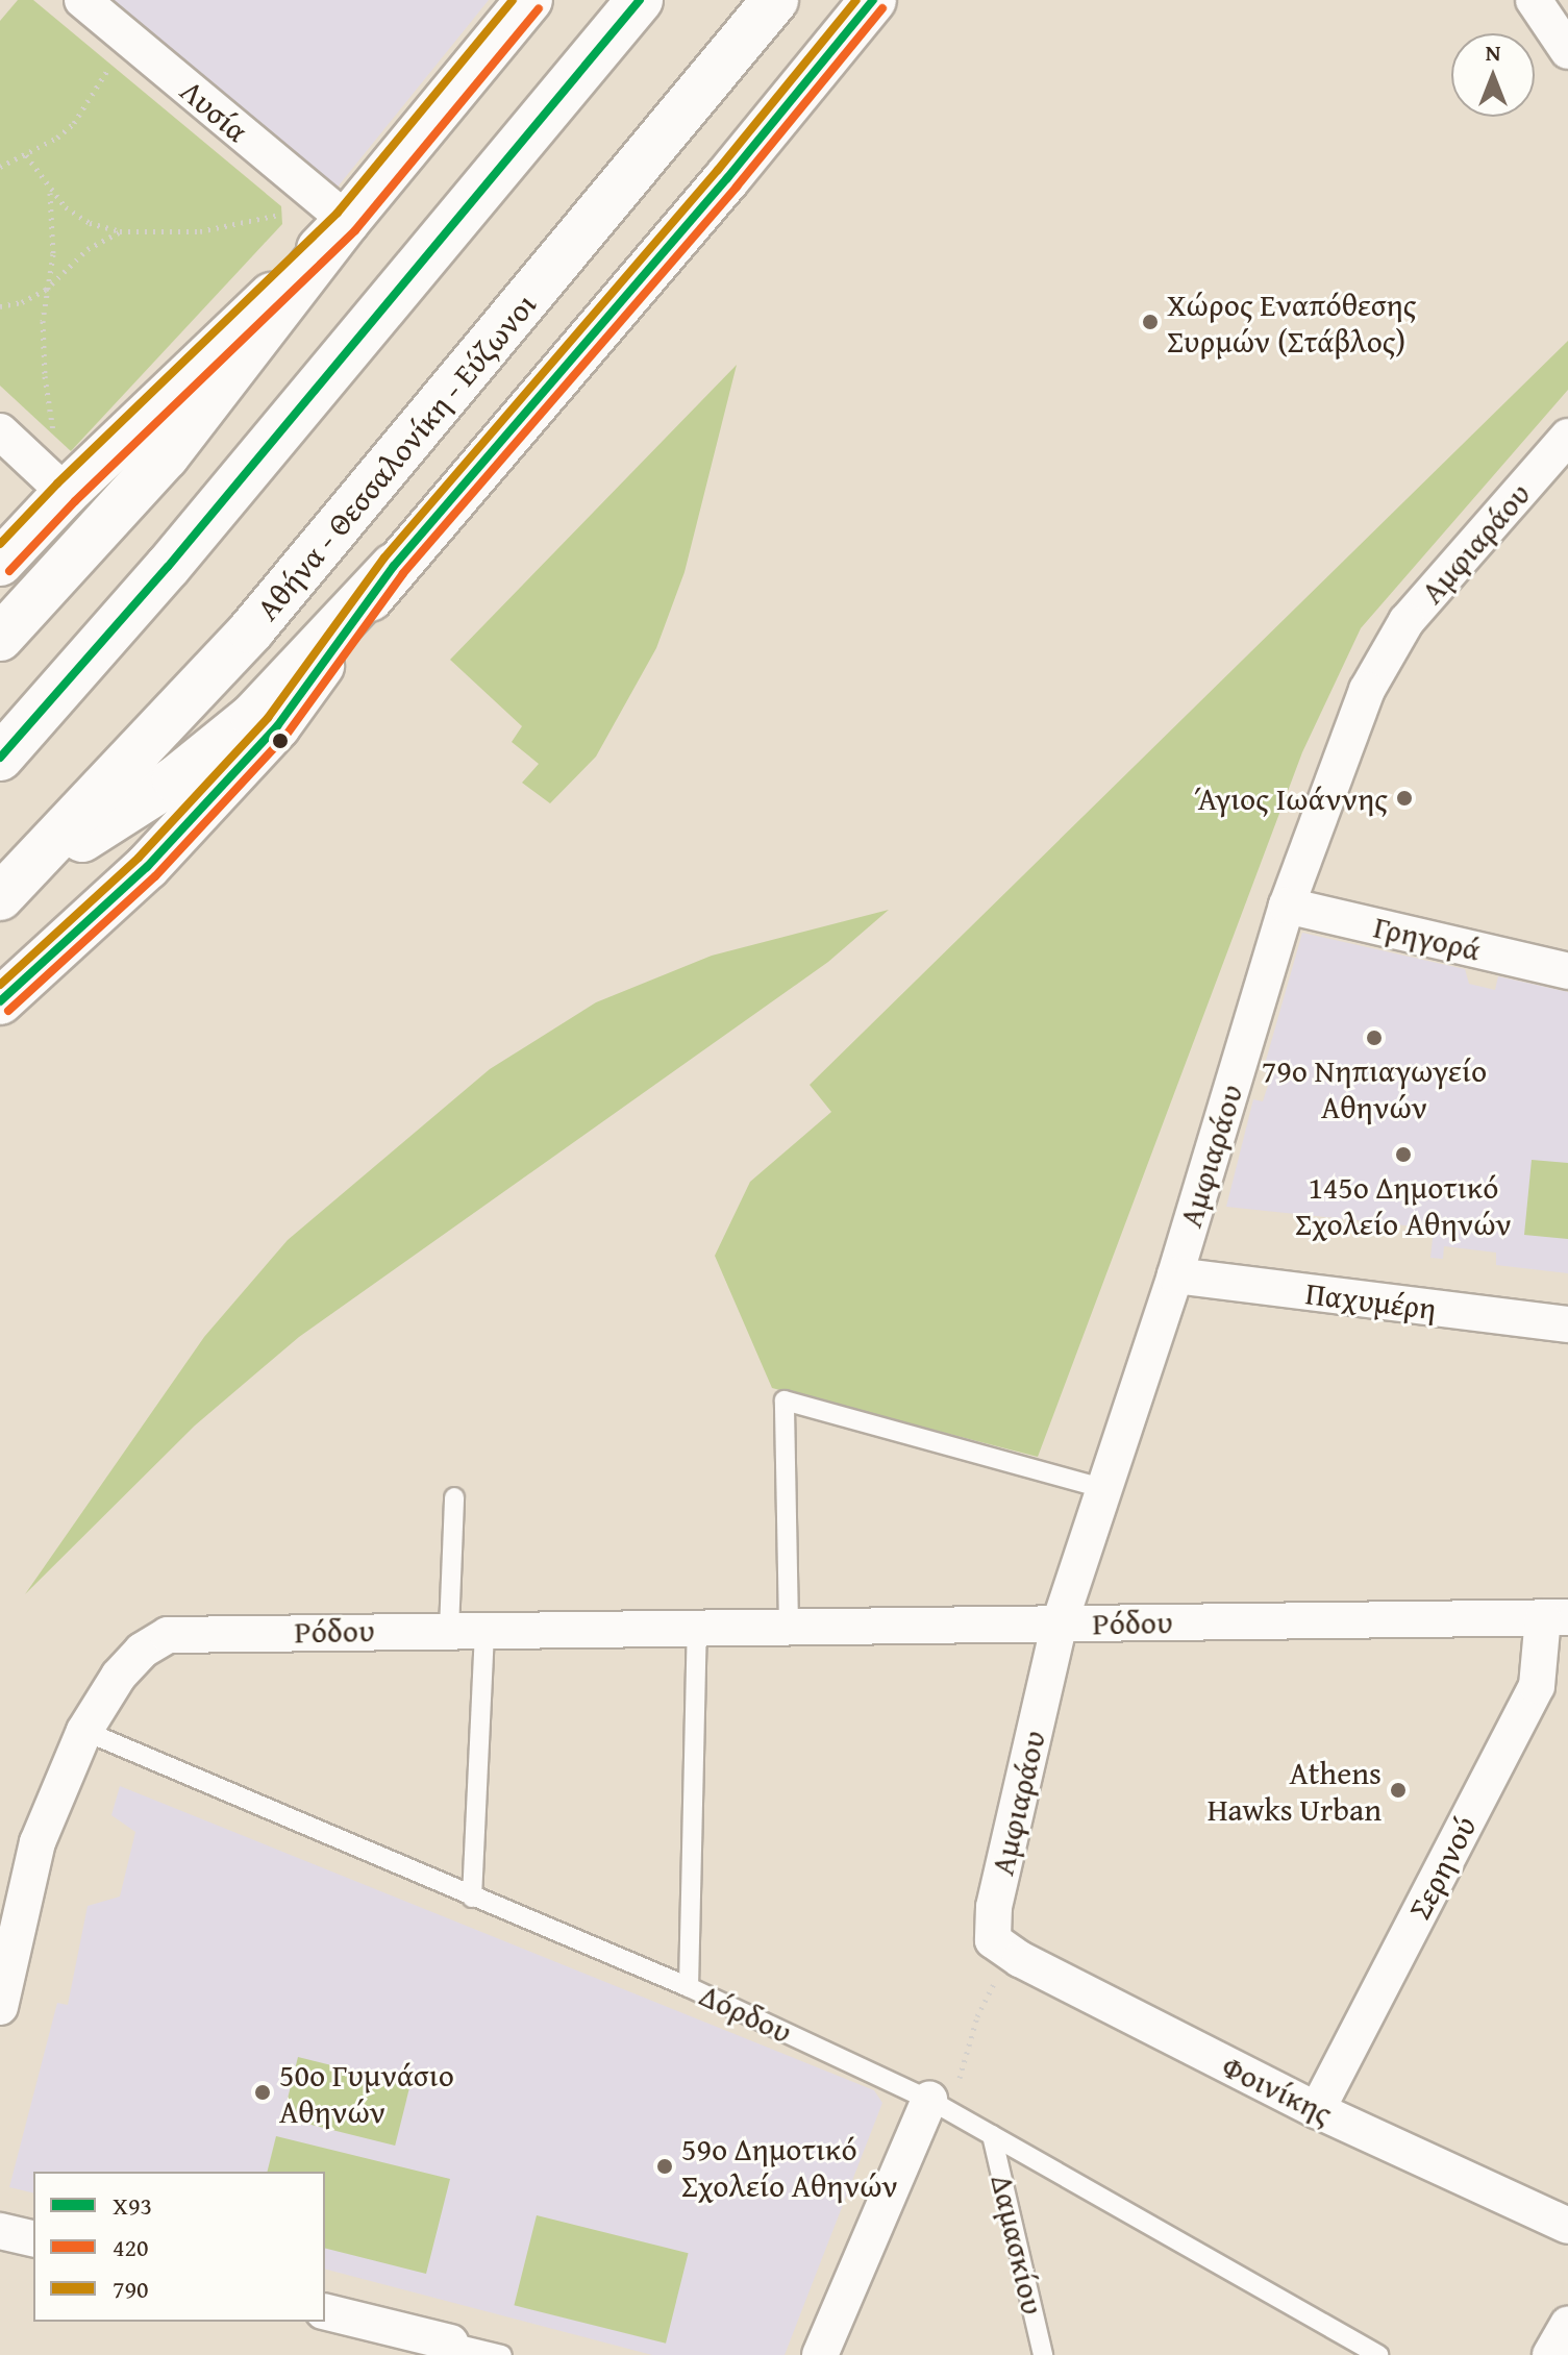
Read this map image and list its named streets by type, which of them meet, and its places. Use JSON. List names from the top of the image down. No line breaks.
{"streets":{"main road":["Αθήνα - Θεσσαλονίκη - Εύζωνοι"],"street":["Λυσία","Αμφιαράου","Γρηγορά","Παχυμέρη","Ρόδου","Σερηνού","Φοινίκης"],"lane":["Δόρδου","Δαμασκίου"]},"crossings":[["Αμφιαράου","Γρηγορά"],["Αμφιαράου","Παχυμέρη"],["Αμφιαράου","Ρόδου"],["Αμφιαράου","Φοινίκης"],["Ρόδου","Σερηνού"],["Ρόδου","Δόρδου"],["Σερηνού","Φοινίκης"],["Δόρδου","Δαμασκίου"]],"places":["Χώρος Εναπόθεσης Συρμών (Στάβλος)","Άγιος Ιωάννης","79ο Νηπιαγωγείο Αθηνών","145ο Δημοτικό Σχολείο Αθηνών","Athens Hawks Urban","50ο Γυμνάσιο Αθηνών","59ο Δημοτικό Σχολείο Αθηνών"],"lines":["transit line X93","transit line 790","transit line 420"],"legend":["X93","420","790"],"north":"top"}
